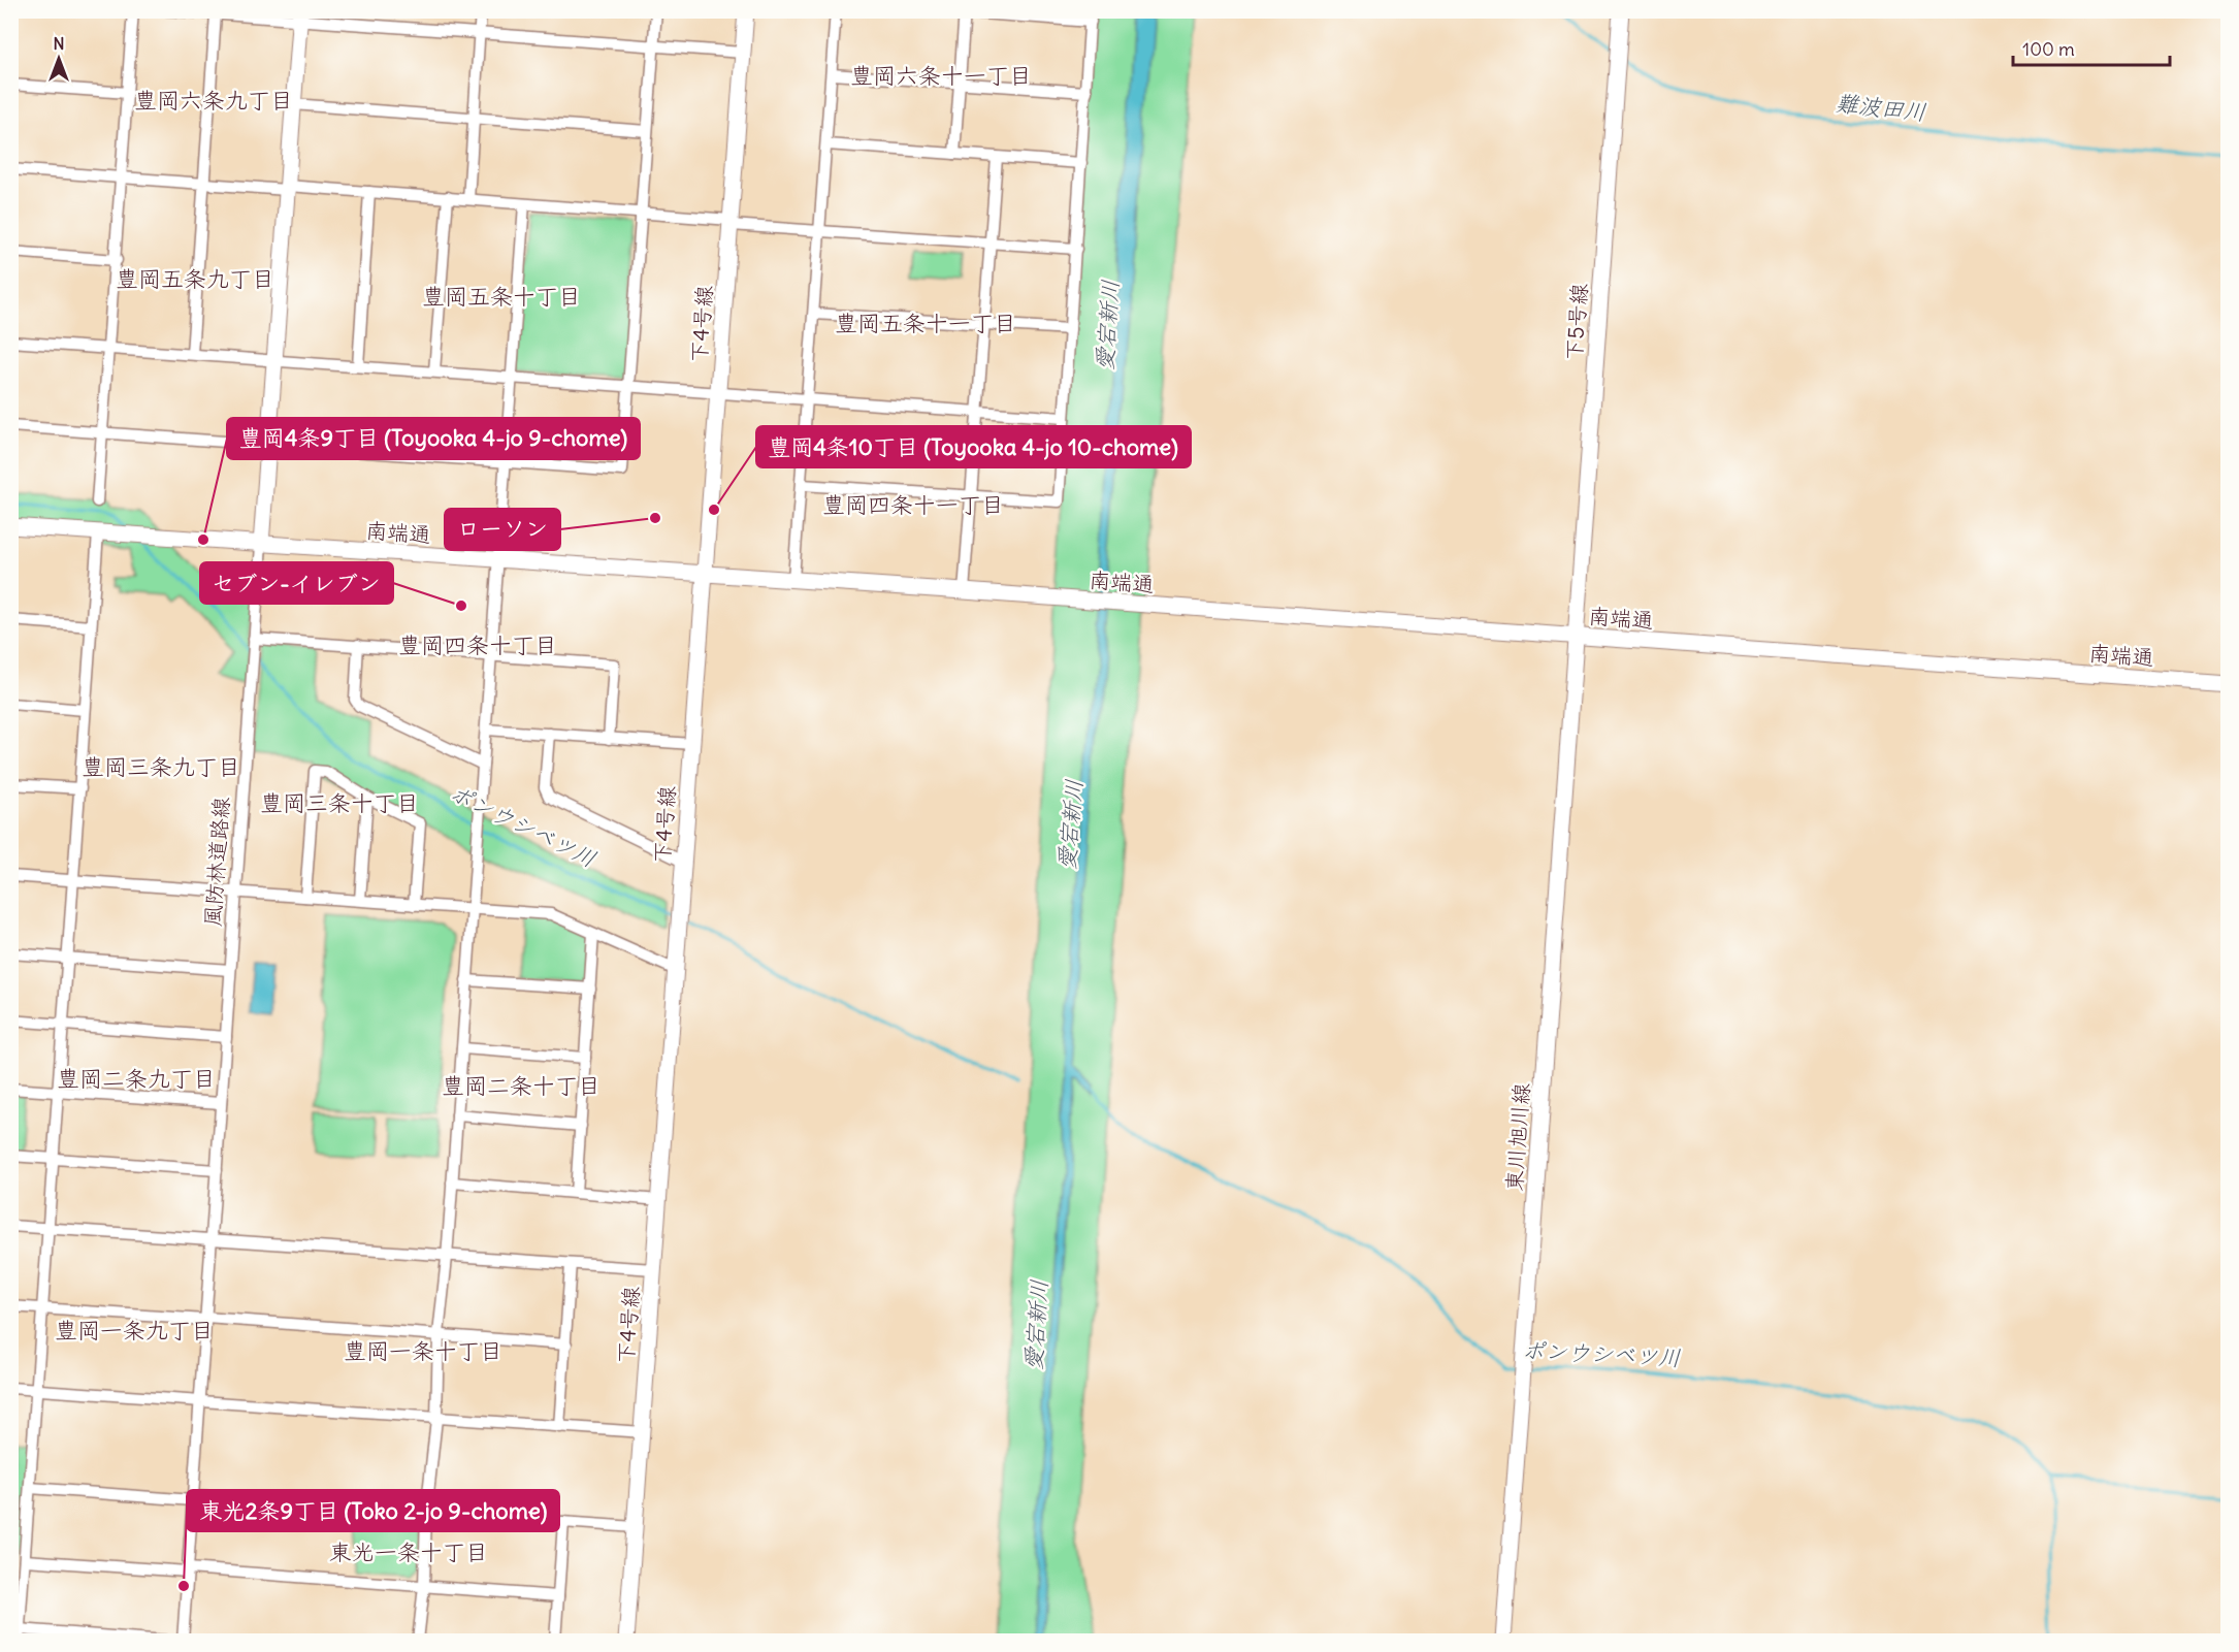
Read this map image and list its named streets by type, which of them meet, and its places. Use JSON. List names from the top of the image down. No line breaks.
{"streets":{"street":["下5号線","下4号線","南端通","風防林道路線","東川旭川線"]},"crossings":[["下5号線","南端通"],["下5号線","東川旭川線"],["下4号線","南端通"],["南端通","風防林道路線"],["南端通","東川旭川線"]],"districts":["豊岡六条十一丁目","豊岡六条九丁目","豊岡五条九丁目","豊岡五条十丁目","豊岡五条十一丁目","豊岡四条十一丁目","豊岡四条十丁目","豊岡三条九丁目","豊岡三条十丁目","豊岡二条九丁目","豊岡二条十丁目","豊岡一条九丁目","豊岡一条十丁目","東光一条十丁目"],"water":["難波田川","愛宕新川","ポンウシベツ川"],"places":["豊岡4条10丁目 (Toyooka 4-jo 10-chome)","ローソン","豊岡4条9丁目 (Toyooka 4-jo 9-chome)","セブン-イレブン","東光2条9丁目 (Toko 2-jo 9-chome)"],"scale_bar":"100 m","north":"top"}
